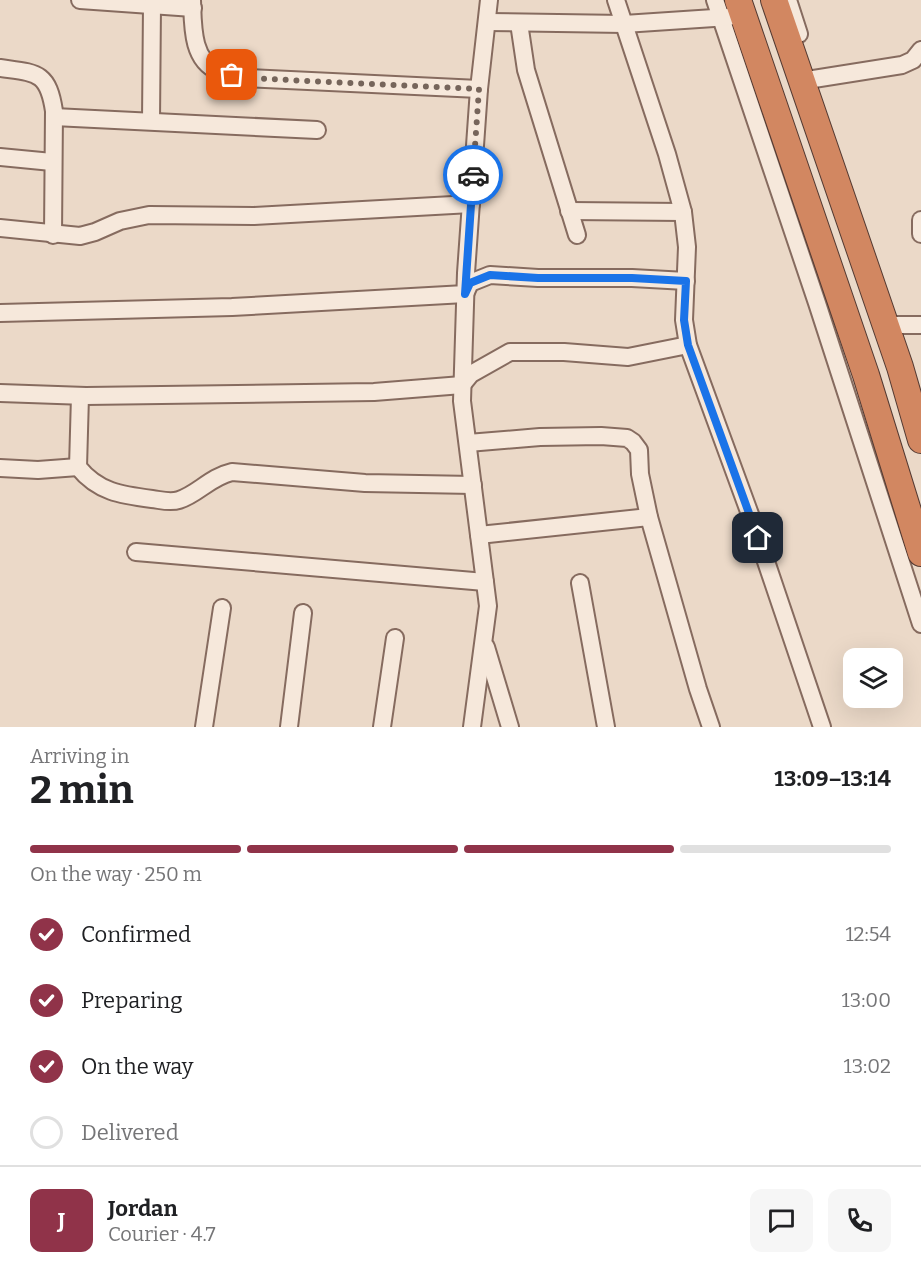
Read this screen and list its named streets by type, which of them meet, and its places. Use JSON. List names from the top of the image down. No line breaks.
{"page":{"heading":["2 min","Arriving in","13:09–13:14"],"panel":["Jordan","Courier · 4.7"],"bar":"On the way · 250 m","list":[["Confirmed","12:54"],["Preparing","13:00"],["On the way","13:02"],"Delivered"],"round":"J"}}
